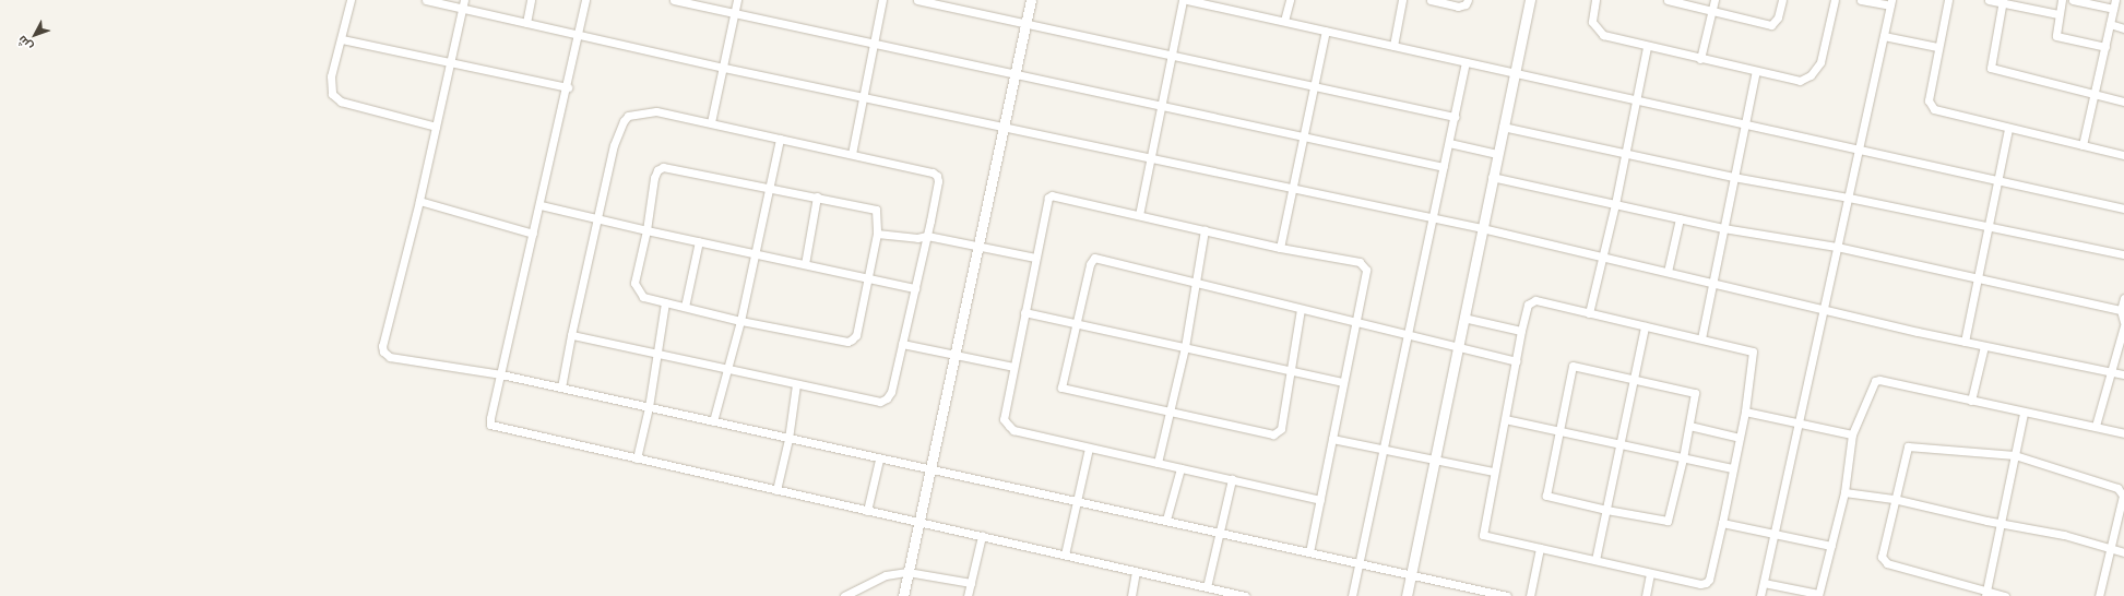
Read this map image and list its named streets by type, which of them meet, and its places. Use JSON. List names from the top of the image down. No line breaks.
{"north":"bottom left"}
